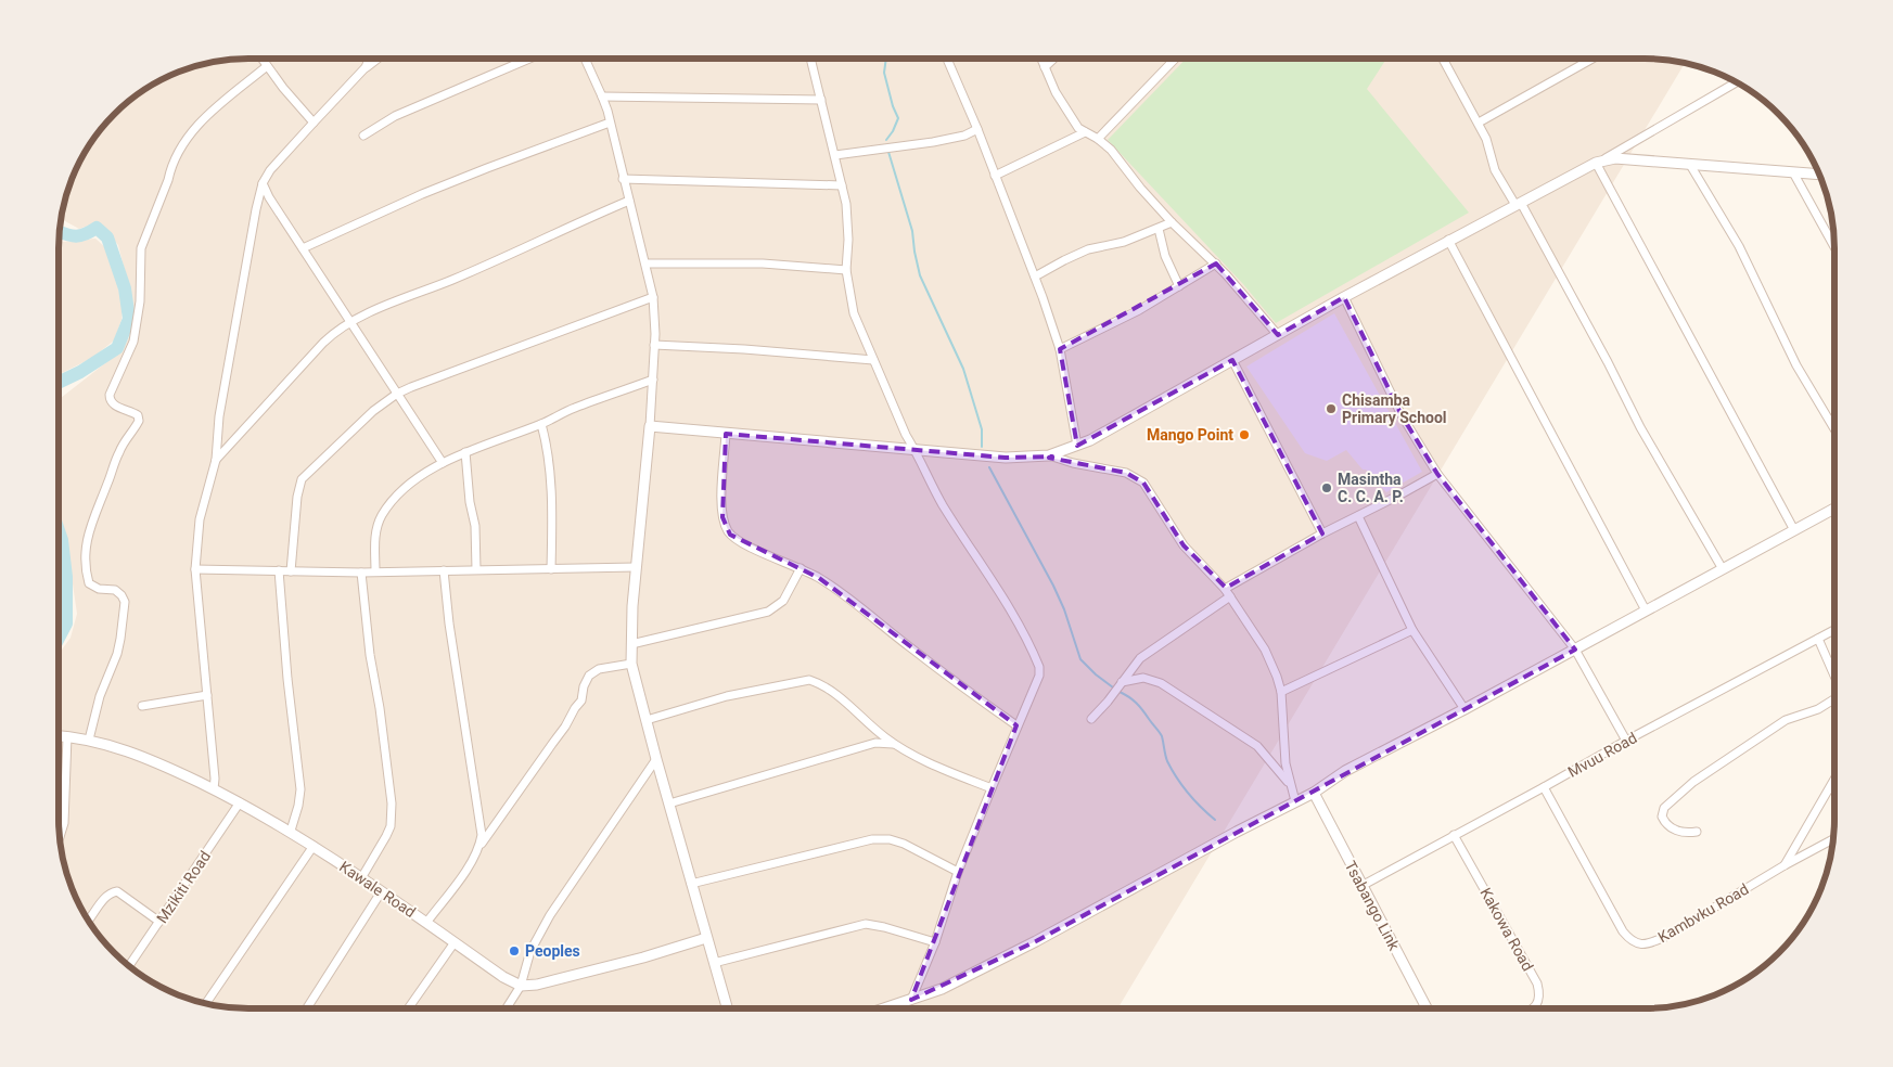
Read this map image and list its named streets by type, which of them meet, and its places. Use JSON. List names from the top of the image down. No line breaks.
{"streets":{"street":["Mvuu Road","Mzikiti Road","Kawale Road","Tsabango Link","Kambvku Road","Kakowa Road"]},"crossings":[["Mvuu Road","Tsabango Link"],["Mvuu Road","Kambvku Road"],["Mvuu Road","Kakowa Road"],["Mzikiti Road","Kawale Road"]],"places":["Chisamba Primary School","Mango Point","Masintha C. C. A. P.","Peoples"]}
